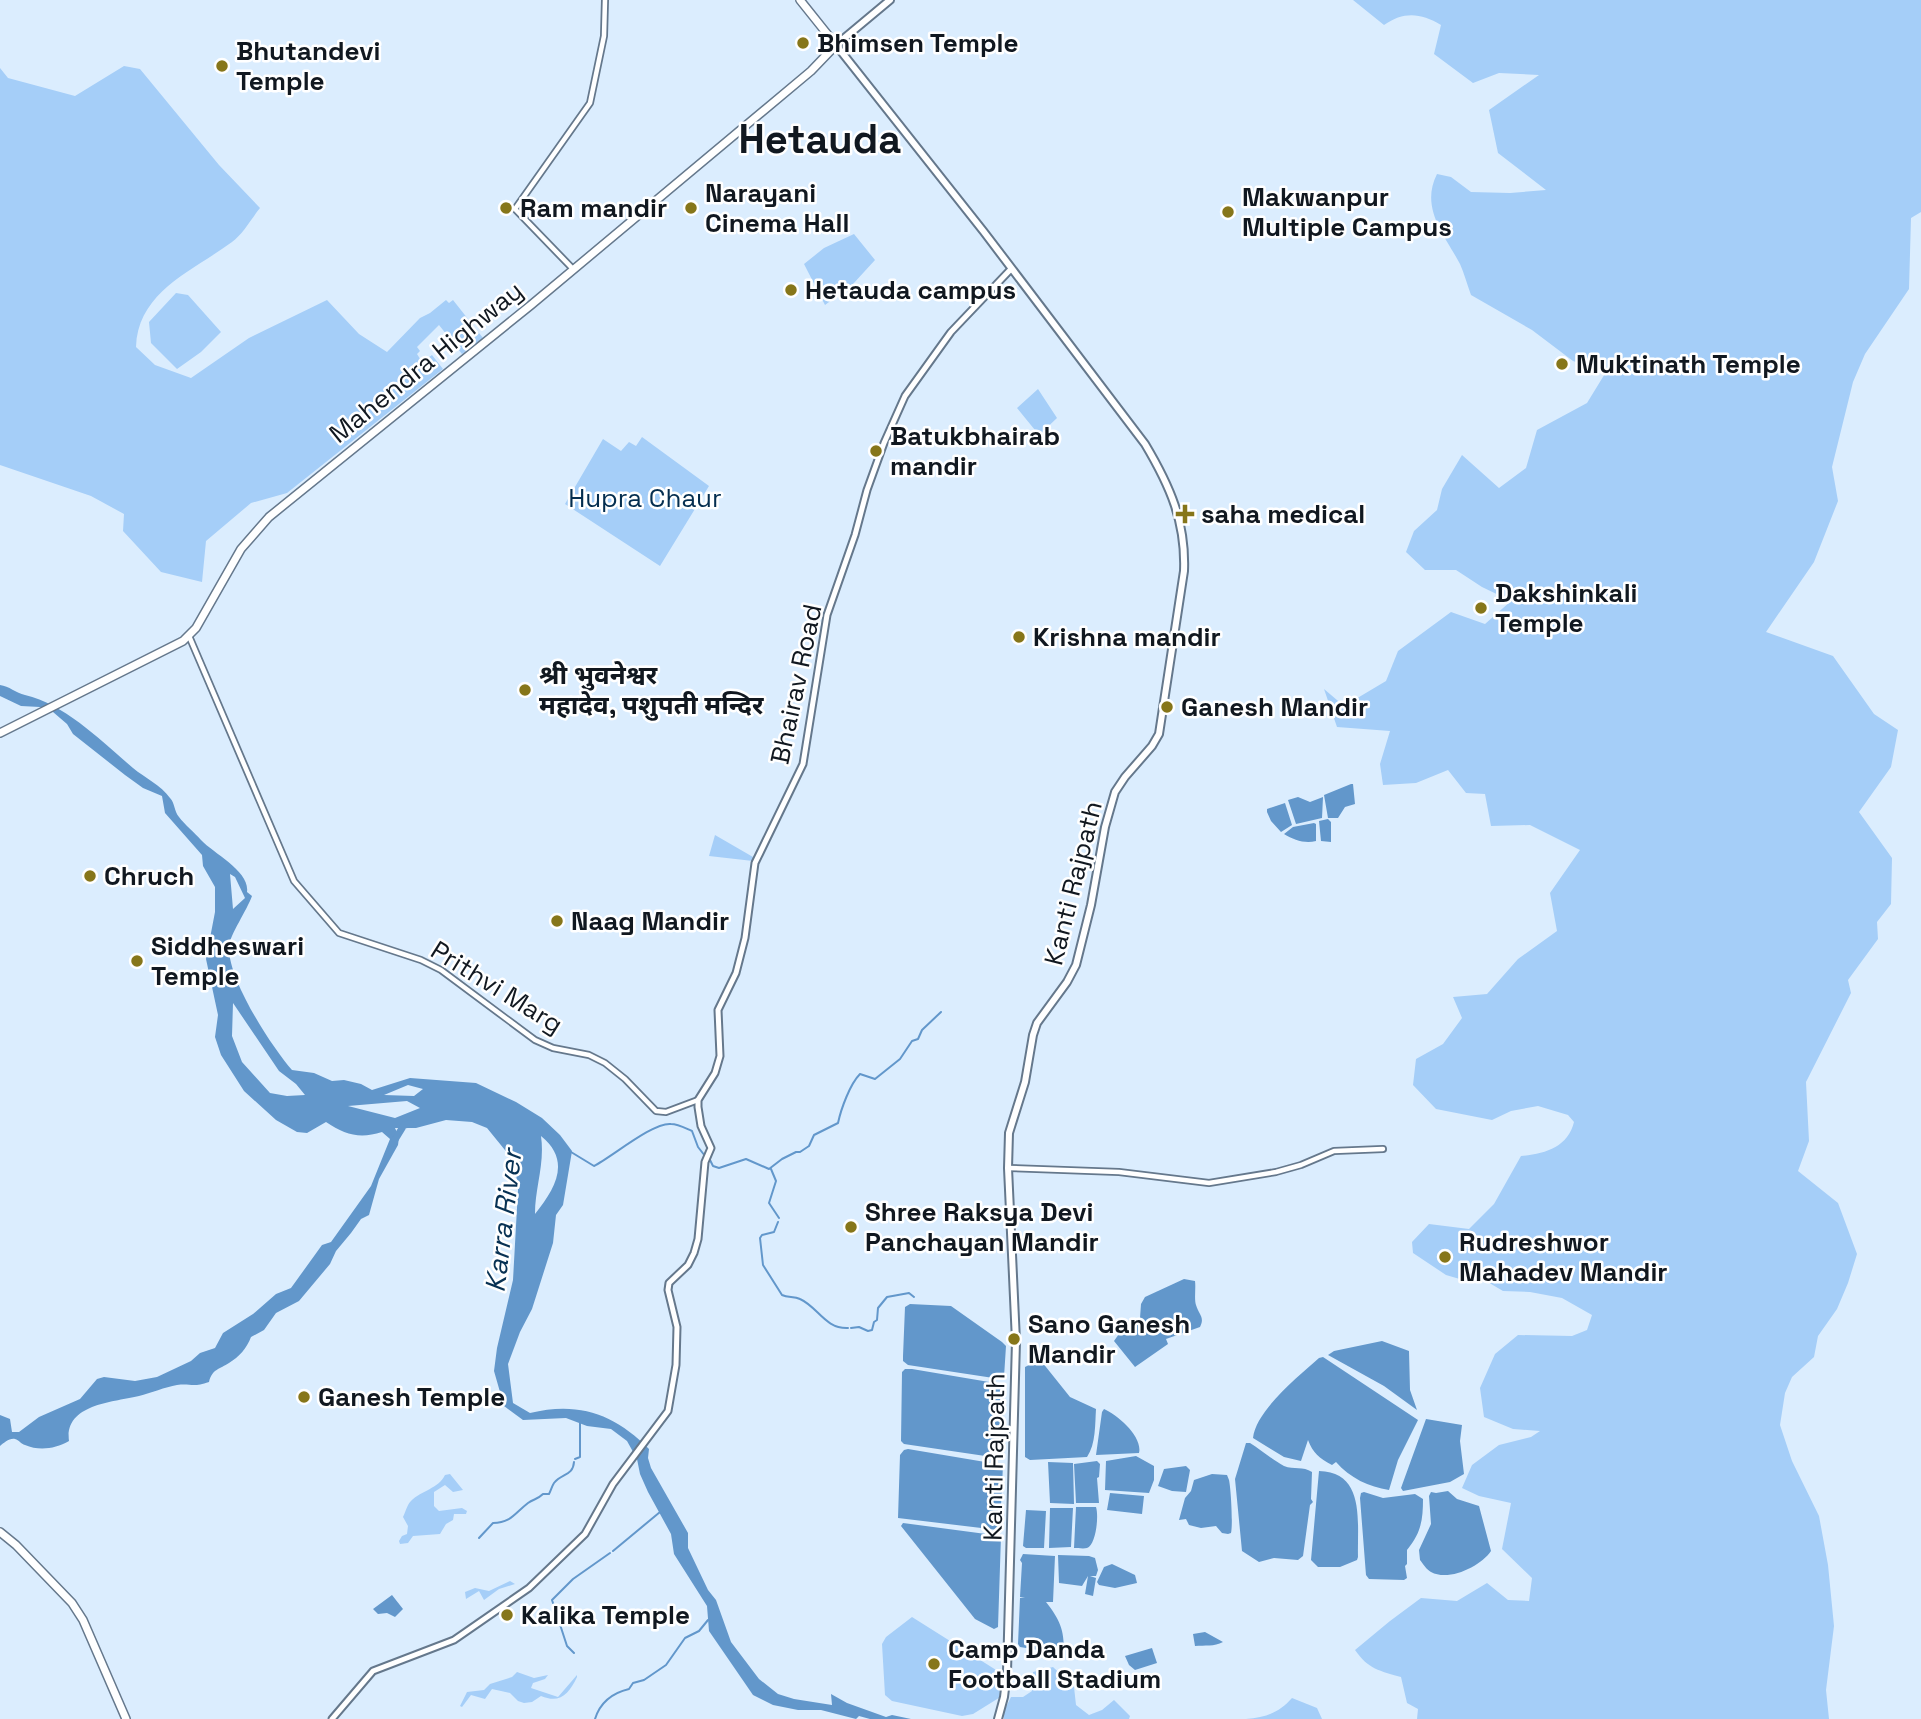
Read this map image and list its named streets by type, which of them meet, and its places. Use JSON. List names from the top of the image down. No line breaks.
{"streets":{"highway":["Mahendra Highway"],"main road":["Bhairav Road","Kanti Rajpath"],"street":["Prithvi Marg"]},"crossings":[["Mahendra Highway","Kanti Rajpath"],["Mahendra Highway","Prithvi Marg"],["Bhairav Road","Kanti Rajpath"],["Bhairav Road","Prithvi Marg"]],"districts":["Hetauda"],"water":["Karra River"],"parks":["Hupra Chaur"],"places":{"other":["Bhimsen Temple","Bhutandevi Temple","Ram mandir","Narayani Cinema Hall","Makwanpur Multiple Campus","Hetauda campus","Muktinath Temple","Batukbhairab mandir","Dakshinkali Temple","Krishna mandir","श्री भुवनेश्वर महादेव, पशुपती मन्दिर","Ganesh Mandir","Chruch","Naag Mandir","Siddheswari Temple","Shree Raksya Devi Panchayan Mandir","Rudreshwor Mahadev Mandir","Sano Ganesh Mandir","Ganesh Temple","Kalika Temple","Camp Danda Football Stadium"],"health":["saha medical"]}}
